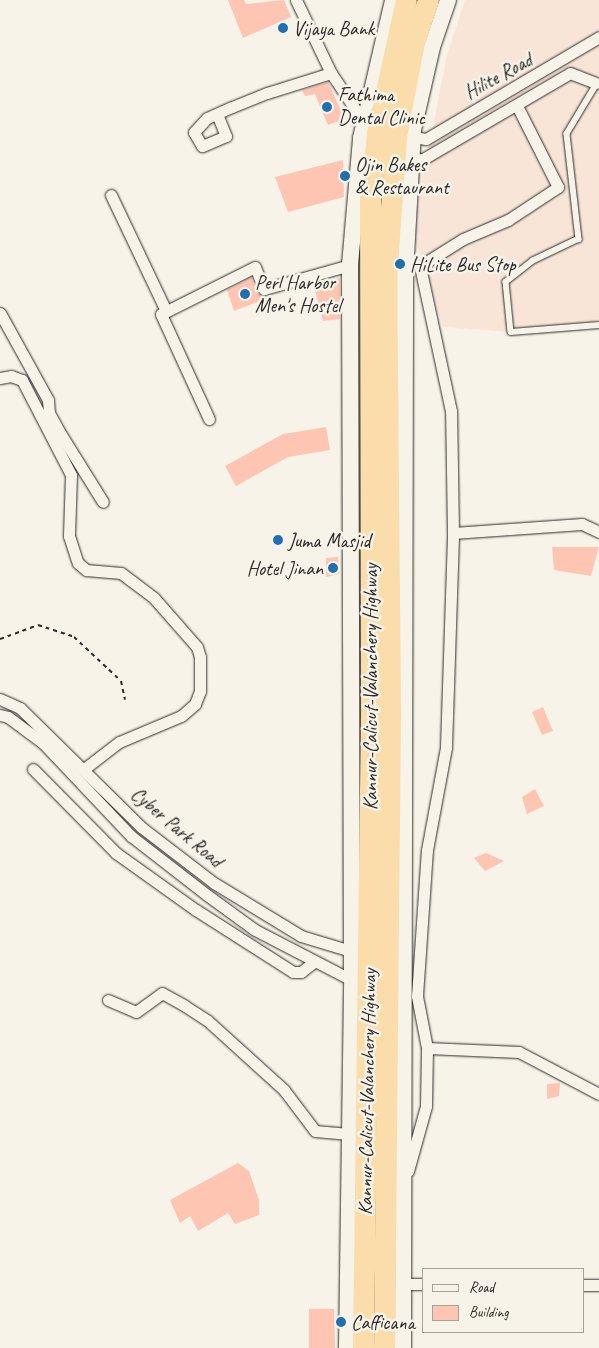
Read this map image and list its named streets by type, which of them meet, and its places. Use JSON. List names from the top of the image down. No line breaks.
{"streets":{"highway":["Kannur-Calicut-Valanchery Highway"],"street":["Hilite Road","Cyber Park Road"]},"places":["Vijaya Bank","Fathima Dental Clinic","Ojin Bakes & Restaurant","HiLite Bus Stop","Perl Harbor Men's Hostel","Juma Masjid","Hotel Jinan","Cafficana"],"legend":["Road","Building"]}
